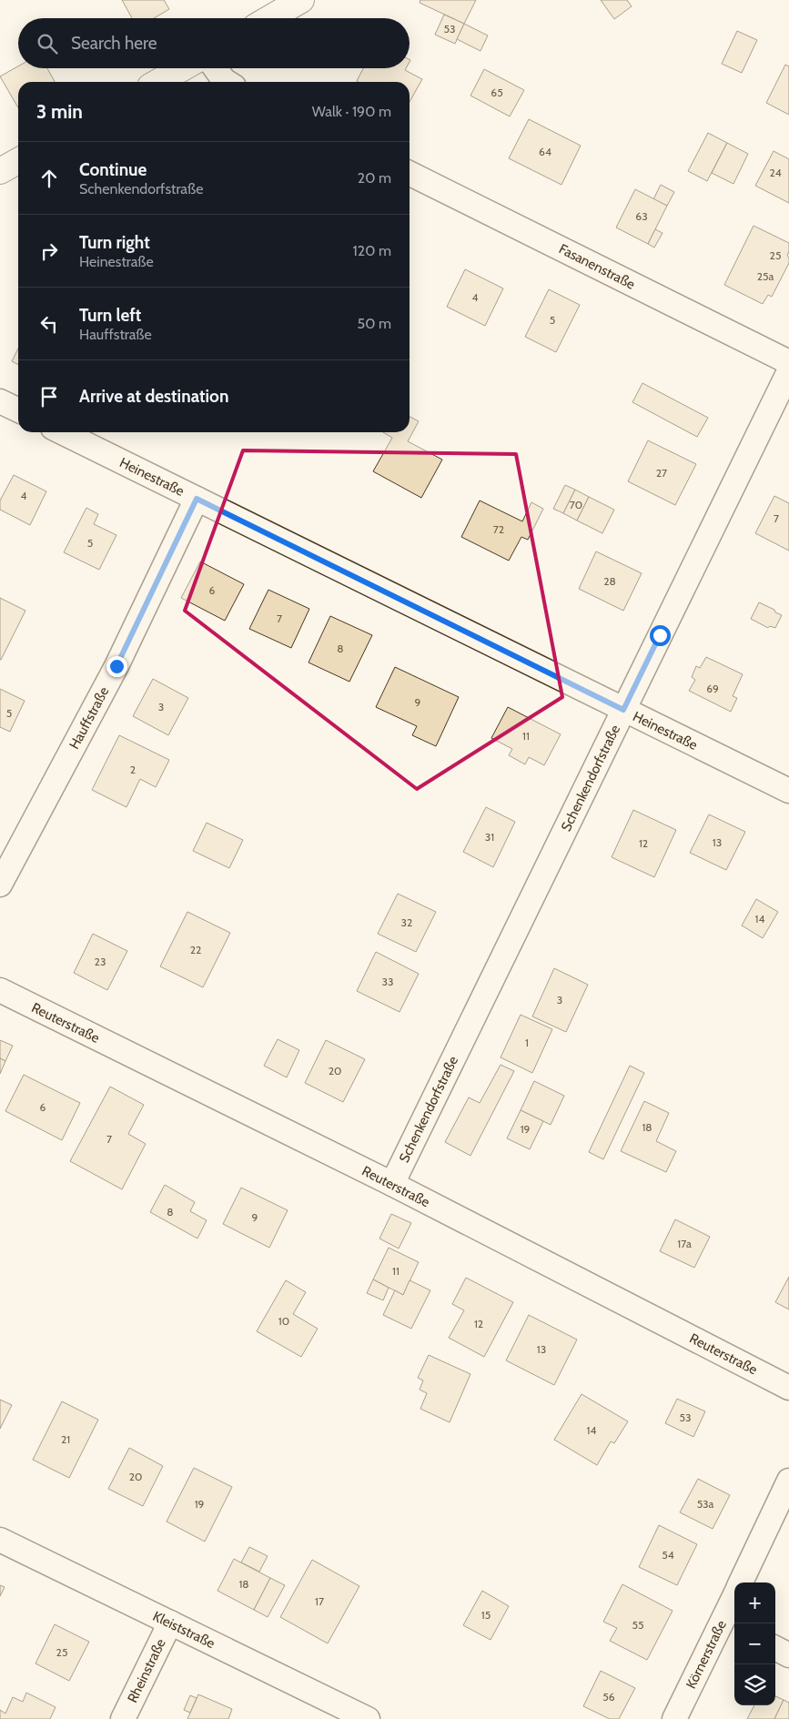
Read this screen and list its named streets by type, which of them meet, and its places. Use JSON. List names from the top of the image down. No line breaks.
{"streets":{"street":["Fasanenstraße","Heinestraße","Hauffstraße","Schenkendorfstraße","Reuterstraße","Kleiststraße","Körnerstraße","Rheinstraße"]},"crossings":[["Heinestraße","Hauffstraße"],["Heinestraße","Schenkendorfstraße"],["Schenkendorfstraße","Reuterstraße"],["Kleiststraße","Rheinstraße"]],"house_numbers":["53","65","64","24","63","25","25a","4","5","27","4","70","7","72","5","28","6","7","8","69","9","3","5","11","2","31","13","12","14","32","22","23","33","3","1","20","6","18","19","7","8","9","17a","11","10","12","13","53","14","21","20","19","53a","54","18","17","15","55","25","56"],"page":{"search":"Search here","heading":["3 min","Walk · 190 m"],"list":[["Continue","Schenkendorfstraße","20 m"],["Turn right","Heinestraße","120 m"],["Turn left","Hauffstraße","50 m"],"Arrive at destination"],"map_buttons":["+","−"]}}
